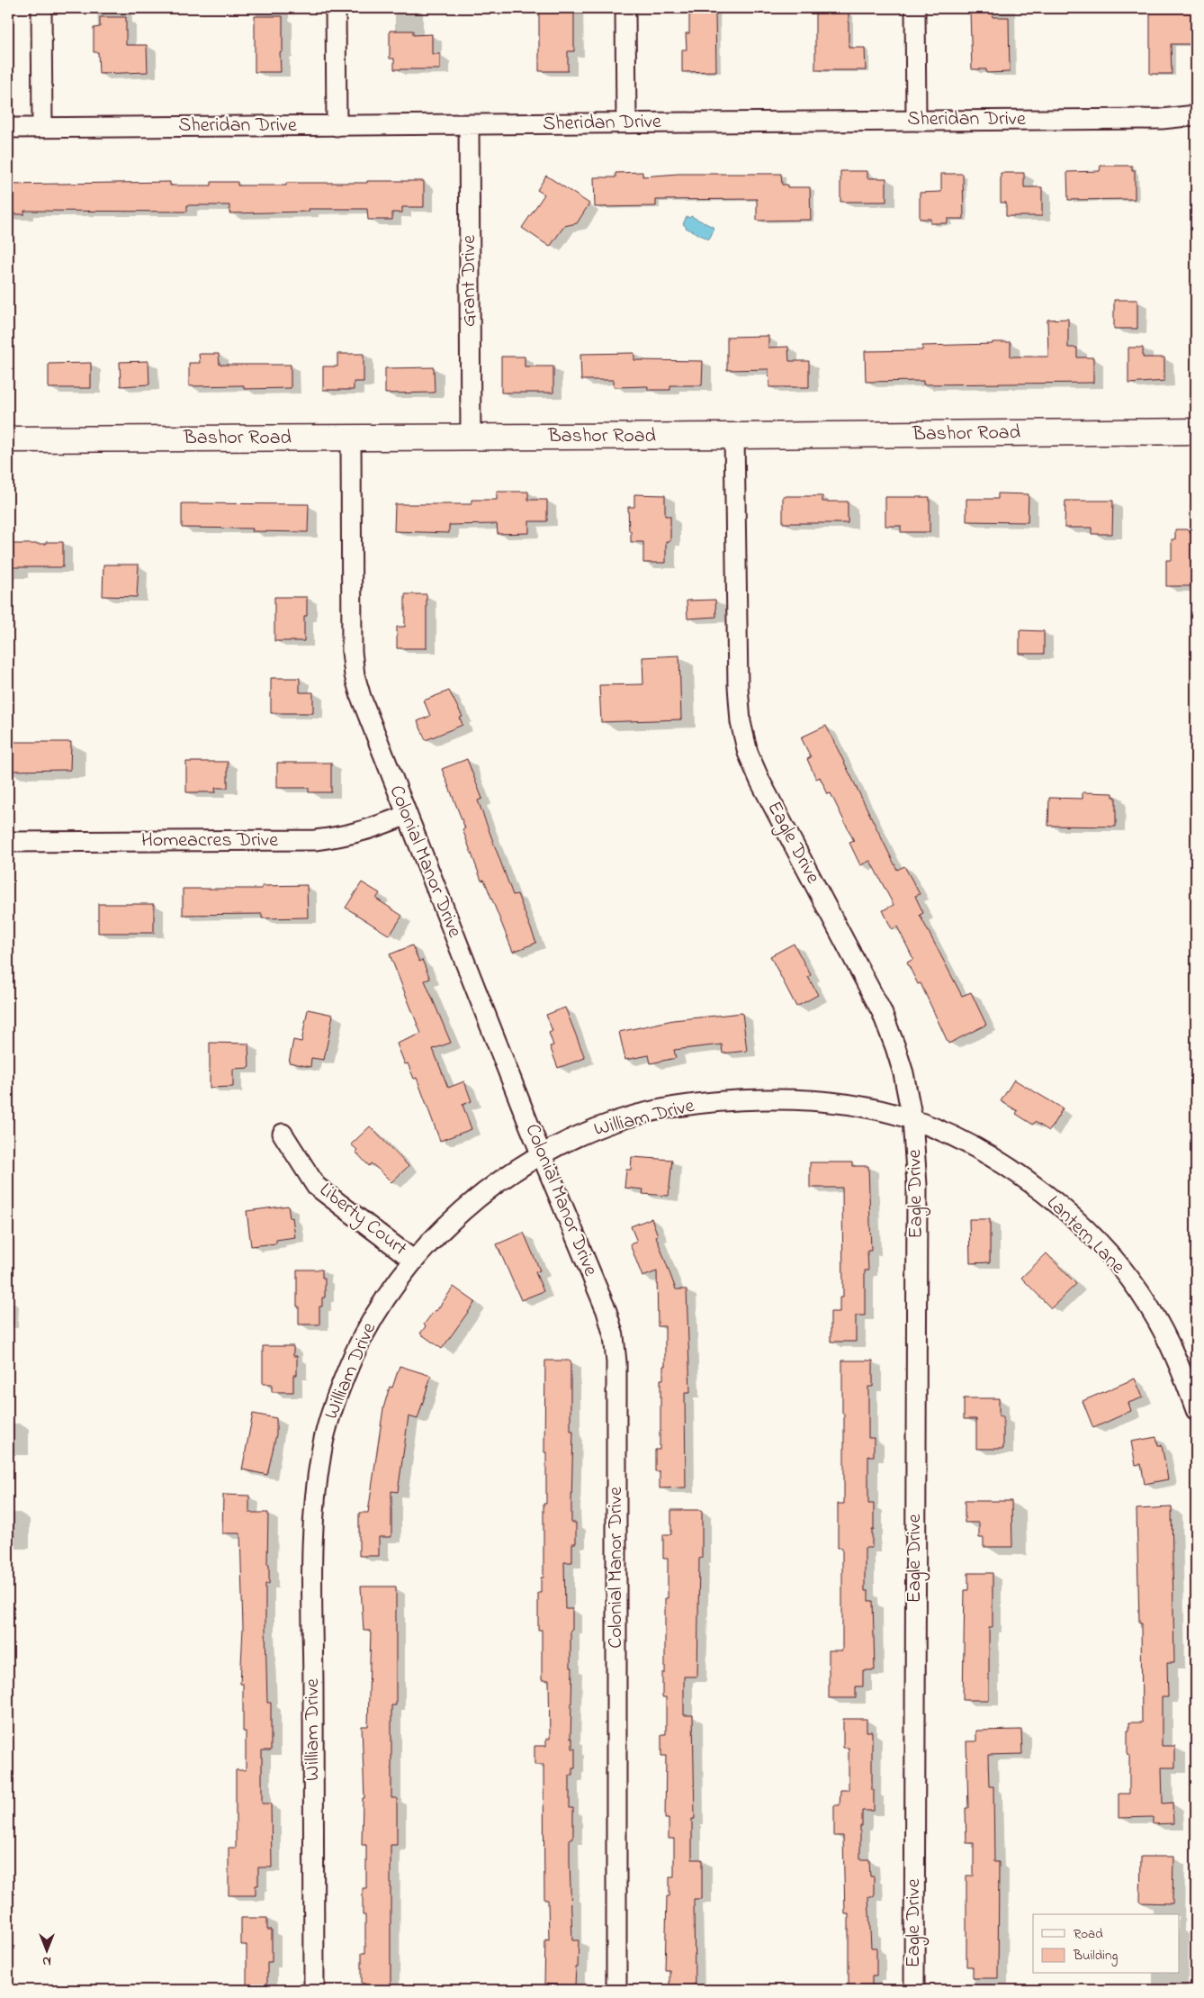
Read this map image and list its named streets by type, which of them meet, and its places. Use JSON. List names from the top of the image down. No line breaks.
{"streets":{"street":["Sheridan Drive","Grant Drive","Bashor Road","Homeacres Drive","Eagle Drive","Colonial Manor Drive","William Drive","Liberty Court","Lantern Lane"]},"crossings":[["Sheridan Drive","Grant Drive"],["Grant Drive","Bashor Road"],["Bashor Road","Eagle Drive"],["Bashor Road","Colonial Manor Drive"],["Homeacres Drive","Colonial Manor Drive"],["Eagle Drive","William Drive"],["Eagle Drive","Lantern Lane"],["Colonial Manor Drive","William Drive"],["William Drive","Liberty Court"],["William Drive","Lantern Lane"]],"legend":["Road","Building"],"north":"bottom"}
